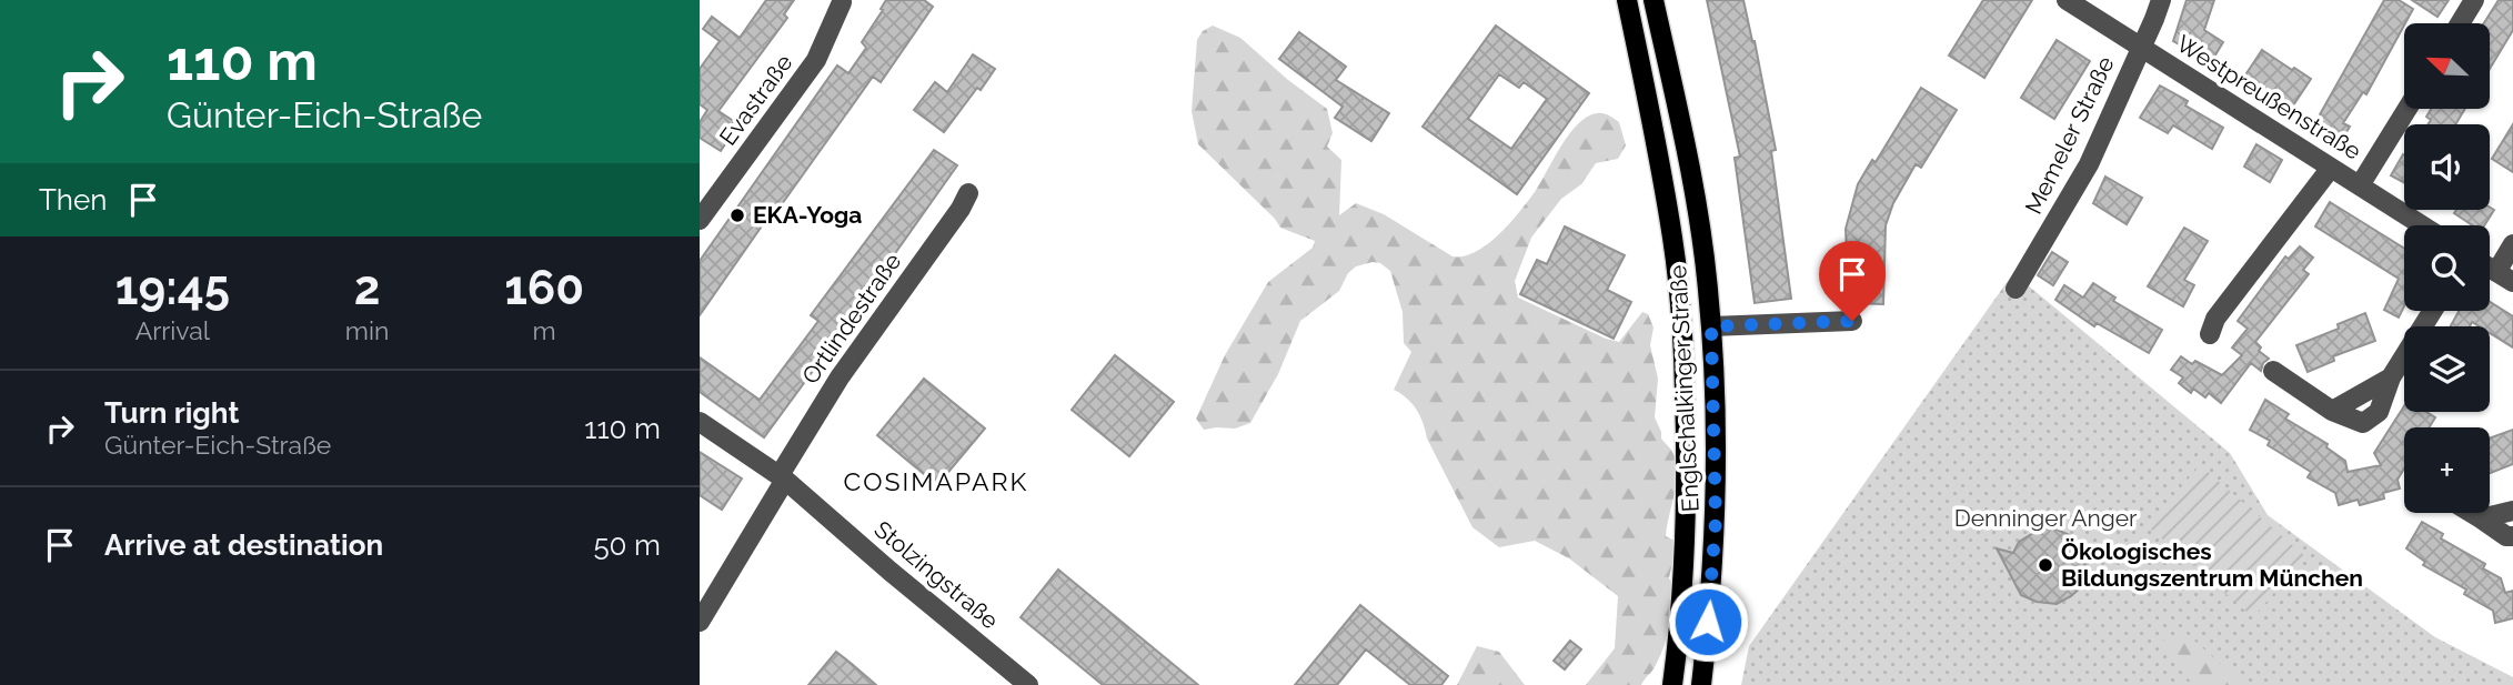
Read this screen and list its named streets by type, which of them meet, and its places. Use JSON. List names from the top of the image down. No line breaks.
{"streets":{"main road":["Englschalkinger Straße"],"street":["Westpreußenstraße","Evastraße","Memeler Straße","Ortlindestraße","Stolzingstraße"]},"crossings":[["Westpreußenstraße","Memeler Straße"],["Ortlindestraße","Stolzingstraße"]],"districts":["COSIMAPARK"],"parks":["Denninger Anger"],"places":["EKA-Yoga","Ökologisches Bildungszentrum München"],"north":"top left","page":{"turn":["110 m","Günter-Eich-Straße"],"map_buttons":"+","then":"Then","eta":["19:45","Arrival","2","min","160","m"],"list":[{"name":"Turn right","note":"Günter-Eich-Straße","value":"110 m"},{"name":"Arrive at destination","value":"50 m"}]}}
